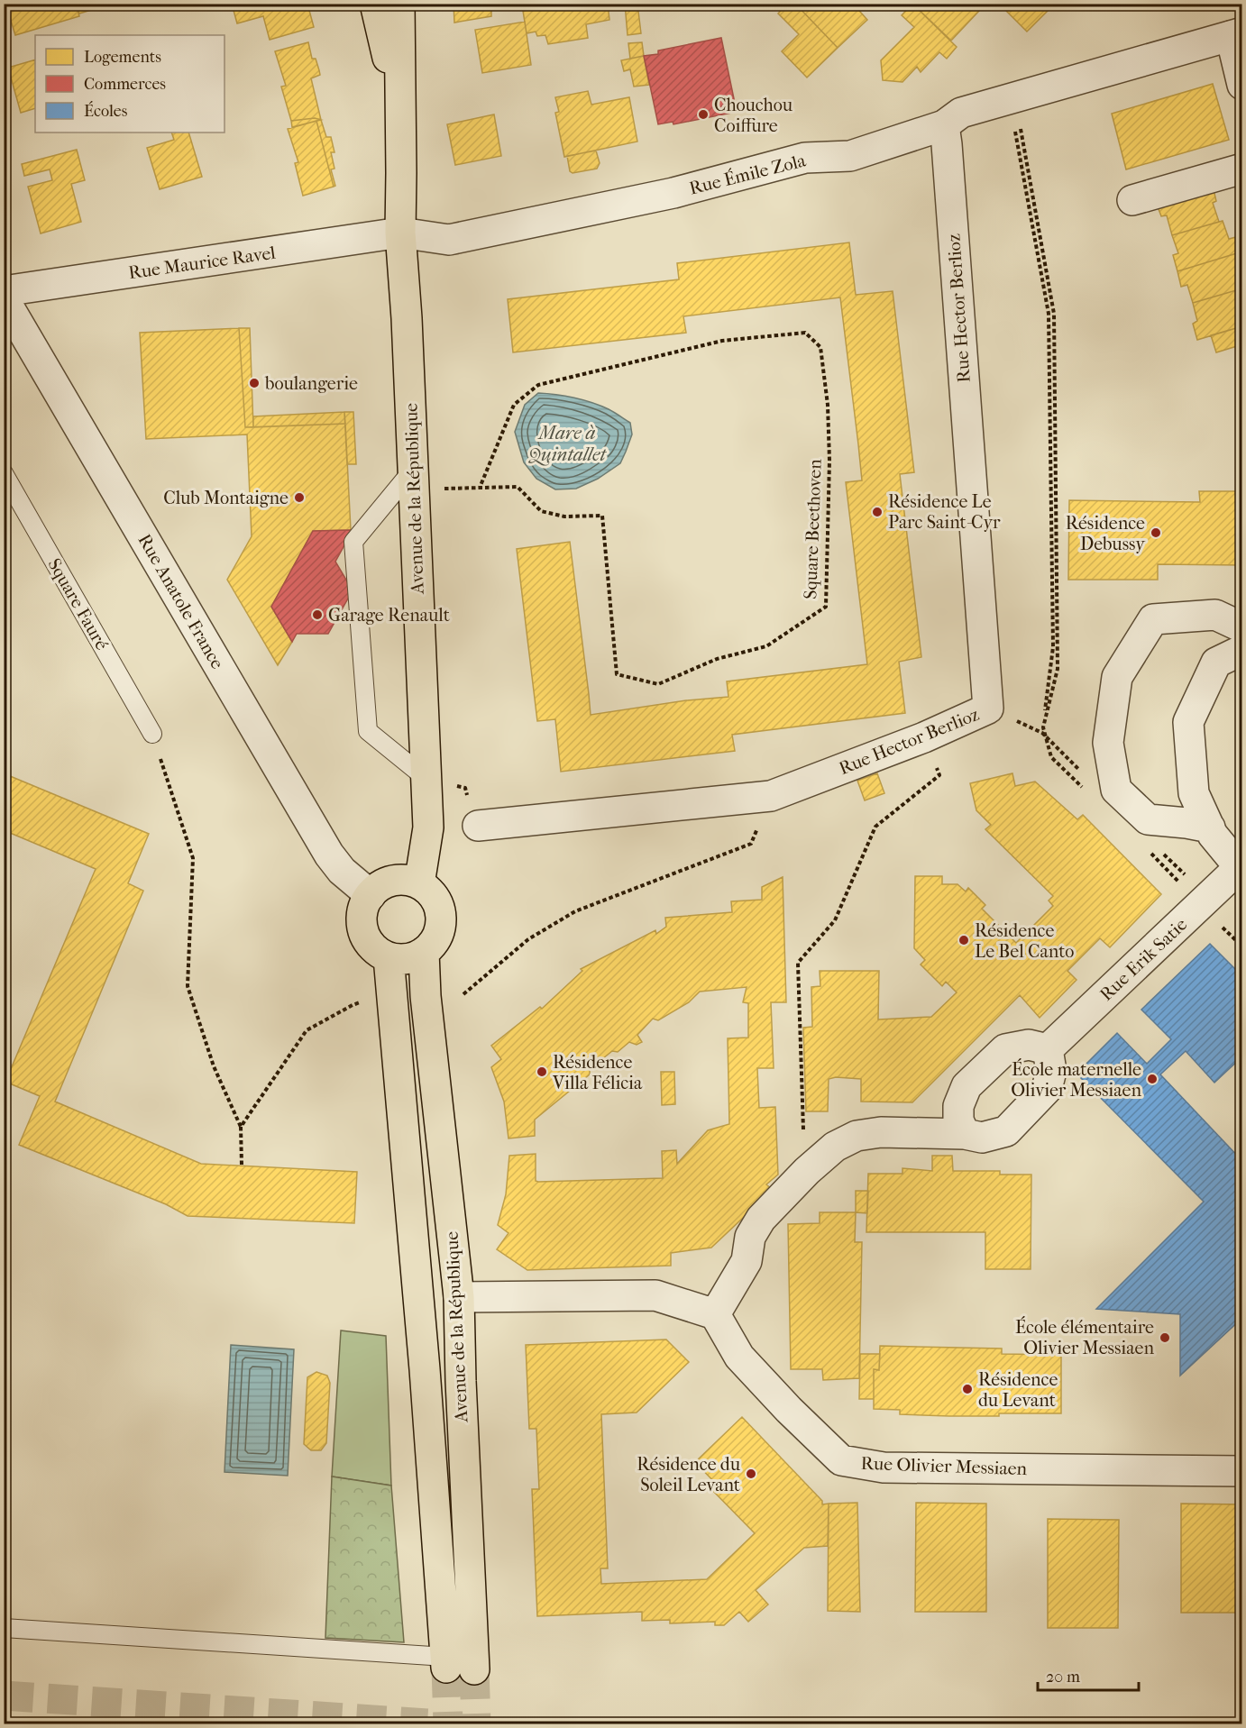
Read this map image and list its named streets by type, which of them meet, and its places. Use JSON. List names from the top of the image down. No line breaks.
{"streets":{"main road":["Avenue de la République"],"street":["Rue Émile Zola","Rue Maurice Ravel","Rue Hector Berlioz","Rue Anatole France","Rue Erik Satie","Rue Olivier Messiaen"],"lane":["Square Fauré"],"path":["Square Beethoven"]},"crossings":[["Rue Émile Zola","Rue Maurice Ravel"],["Rue Émile Zola","Rue Hector Berlioz"],["Rue Émile Zola","Avenue de la République"],["Rue Maurice Ravel","Avenue de la République"],["Rue Maurice Ravel","Rue Anatole France"],["Avenue de la République","Rue Anatole France"]],"water":["Mare à Quintallet"],"places":["Chouchou Coiffure","boulangerie","Club Montaigne","Résidence Le Parc Saint-Cyr","Résidence Debussy","Garage Renault","Résidence Le Bel Canto","Résidence Villa Félicia","École maternelle Olivier Messiaen","École élémentaire Olivier Messiaen","Résidence du Levant","Résidence du Soleil Levant"],"legend":["Logements","Commerces","Écoles"],"scale_bar":"20 m"}
